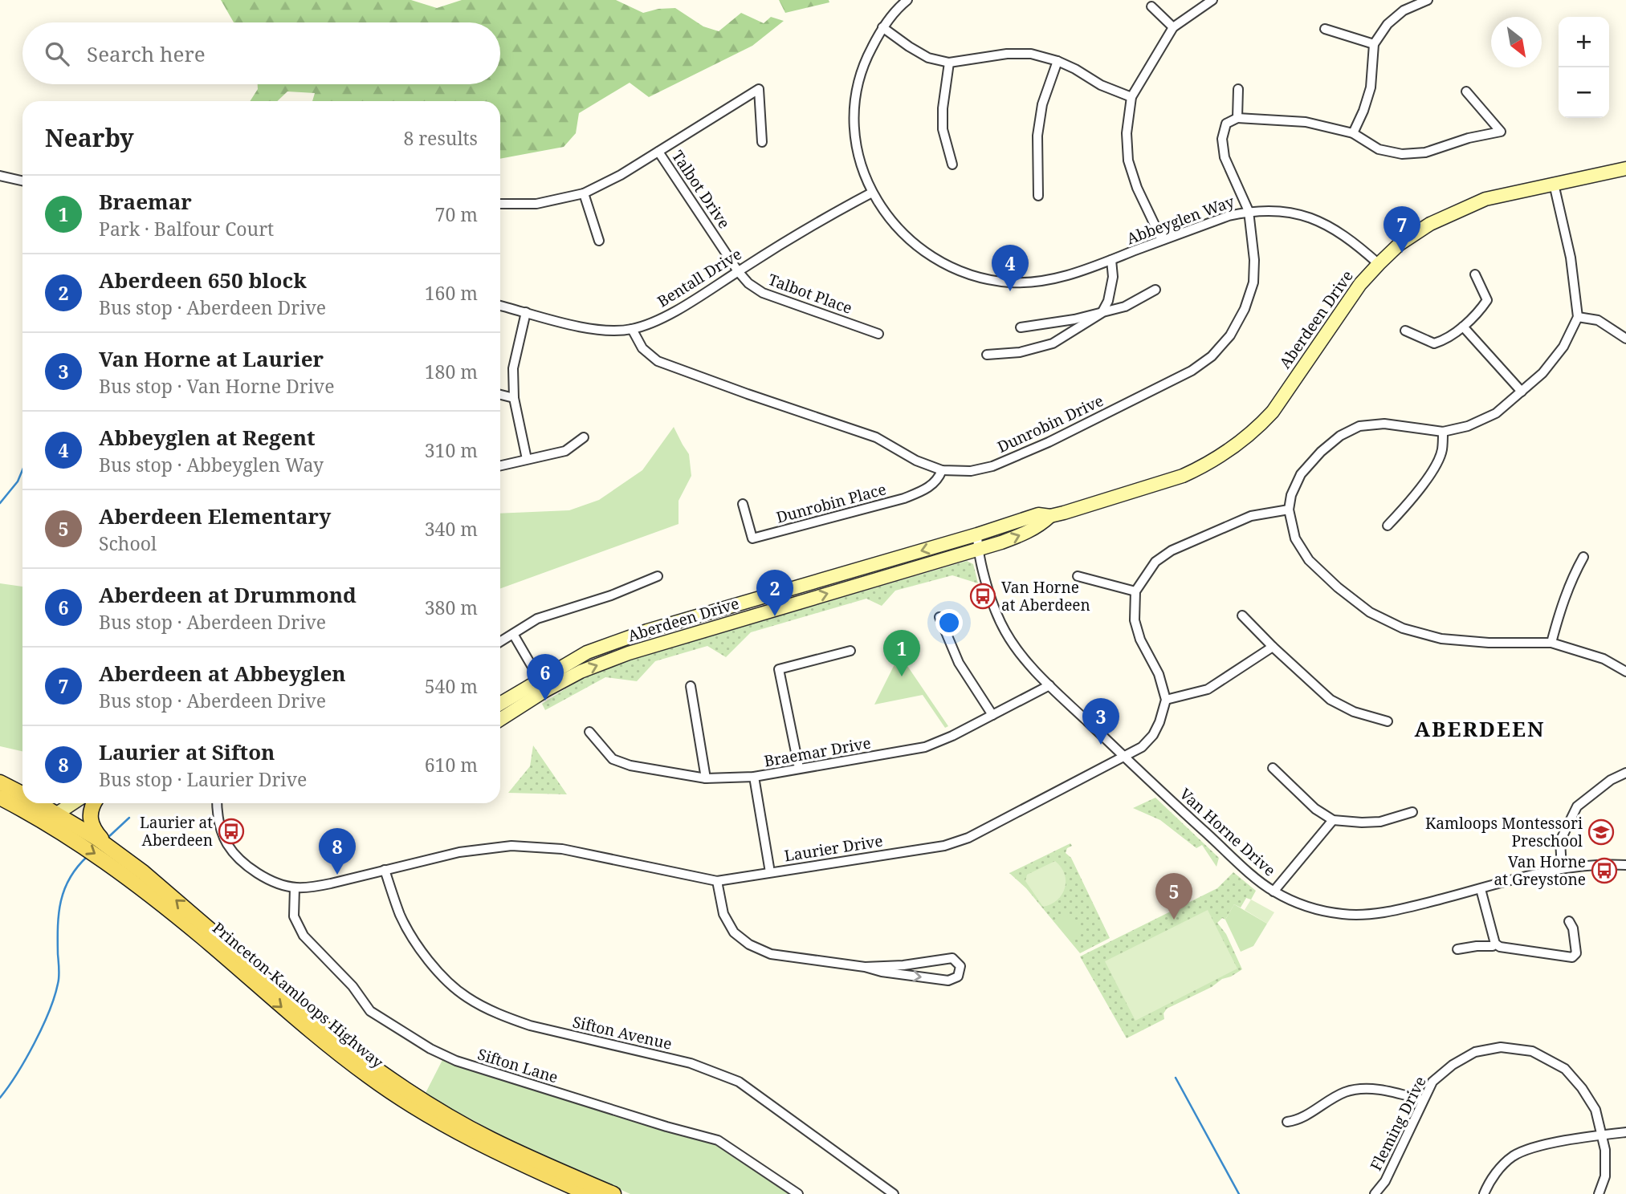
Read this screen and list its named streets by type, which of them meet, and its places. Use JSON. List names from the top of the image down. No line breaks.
{"streets":{"main road":["Aberdeen Drive","Princeton-Kamloops Highway"],"street":["Talbot Drive","Abbeyglen Way","Bentall Drive","Talbot Place","Dunrobin Drive","Dunrobin Place","Braemar Drive","Van Horne Drive","Laurier Drive","Sifton Avenue","Sifton Lane","Fleming Drive"]},"crossings":[["Talbot Drive","Bentall Drive"],["Talbot Drive","Talbot Place"],["Abbeyglen Way","Bentall Drive"],["Abbeyglen Way","Aberdeen Drive"],["Abbeyglen Way","Dunrobin Drive"],["Bentall Drive","Talbot Place"],["Bentall Drive","Dunrobin Drive"],["Aberdeen Drive","Van Horne Drive"],["Dunrobin Drive","Dunrobin Place"],["Braemar Drive","Van Horne Drive"],["Van Horne Drive","Laurier Drive"],["Laurier Drive","Sifton Avenue"],["Laurier Drive","Sifton Lane"]],"districts":["ABERDEEN"],"places":{"bus stop":["Van Horne at Aberdeen","Laurier at Aberdeen","Van Horne at Greystone"],"school or university":["Kamloops Montessori Preschool"]},"north":"bottom right","page":{"map_buttons":["+","−"],"search":"Search here","heading":["Nearby","8 results"],"list":[{"mark":"1","name":"Braemar","note":"Park · Balfour Court","value":"70 m"},{"mark":"2","name":"Aberdeen 650 block","note":"Bus stop · Aberdeen Drive","value":"160 m"},{"mark":"3","name":"Van Horne at Laurier","note":"Bus stop · Van Horne Drive","value":"180 m"},{"mark":"4","name":"Abbeyglen at Regent","note":"Bus stop · Abbeyglen Way","value":"310 m"},{"mark":"5","name":"Aberdeen Elementary","note":"School","value":"340 m"},{"mark":"6","name":"Aberdeen at Drummond","note":"Bus stop · Aberdeen Drive","value":"380 m"},{"mark":"7","name":"Aberdeen at Abbeyglen","note":"Bus stop · Aberdeen Drive","value":"540 m"},{"mark":"8","name":"Laurier at Sifton","note":"Bus stop · Laurier Drive","value":"610 m"}],"pins":["7","4","2","1","6","3","8","5"]}}
